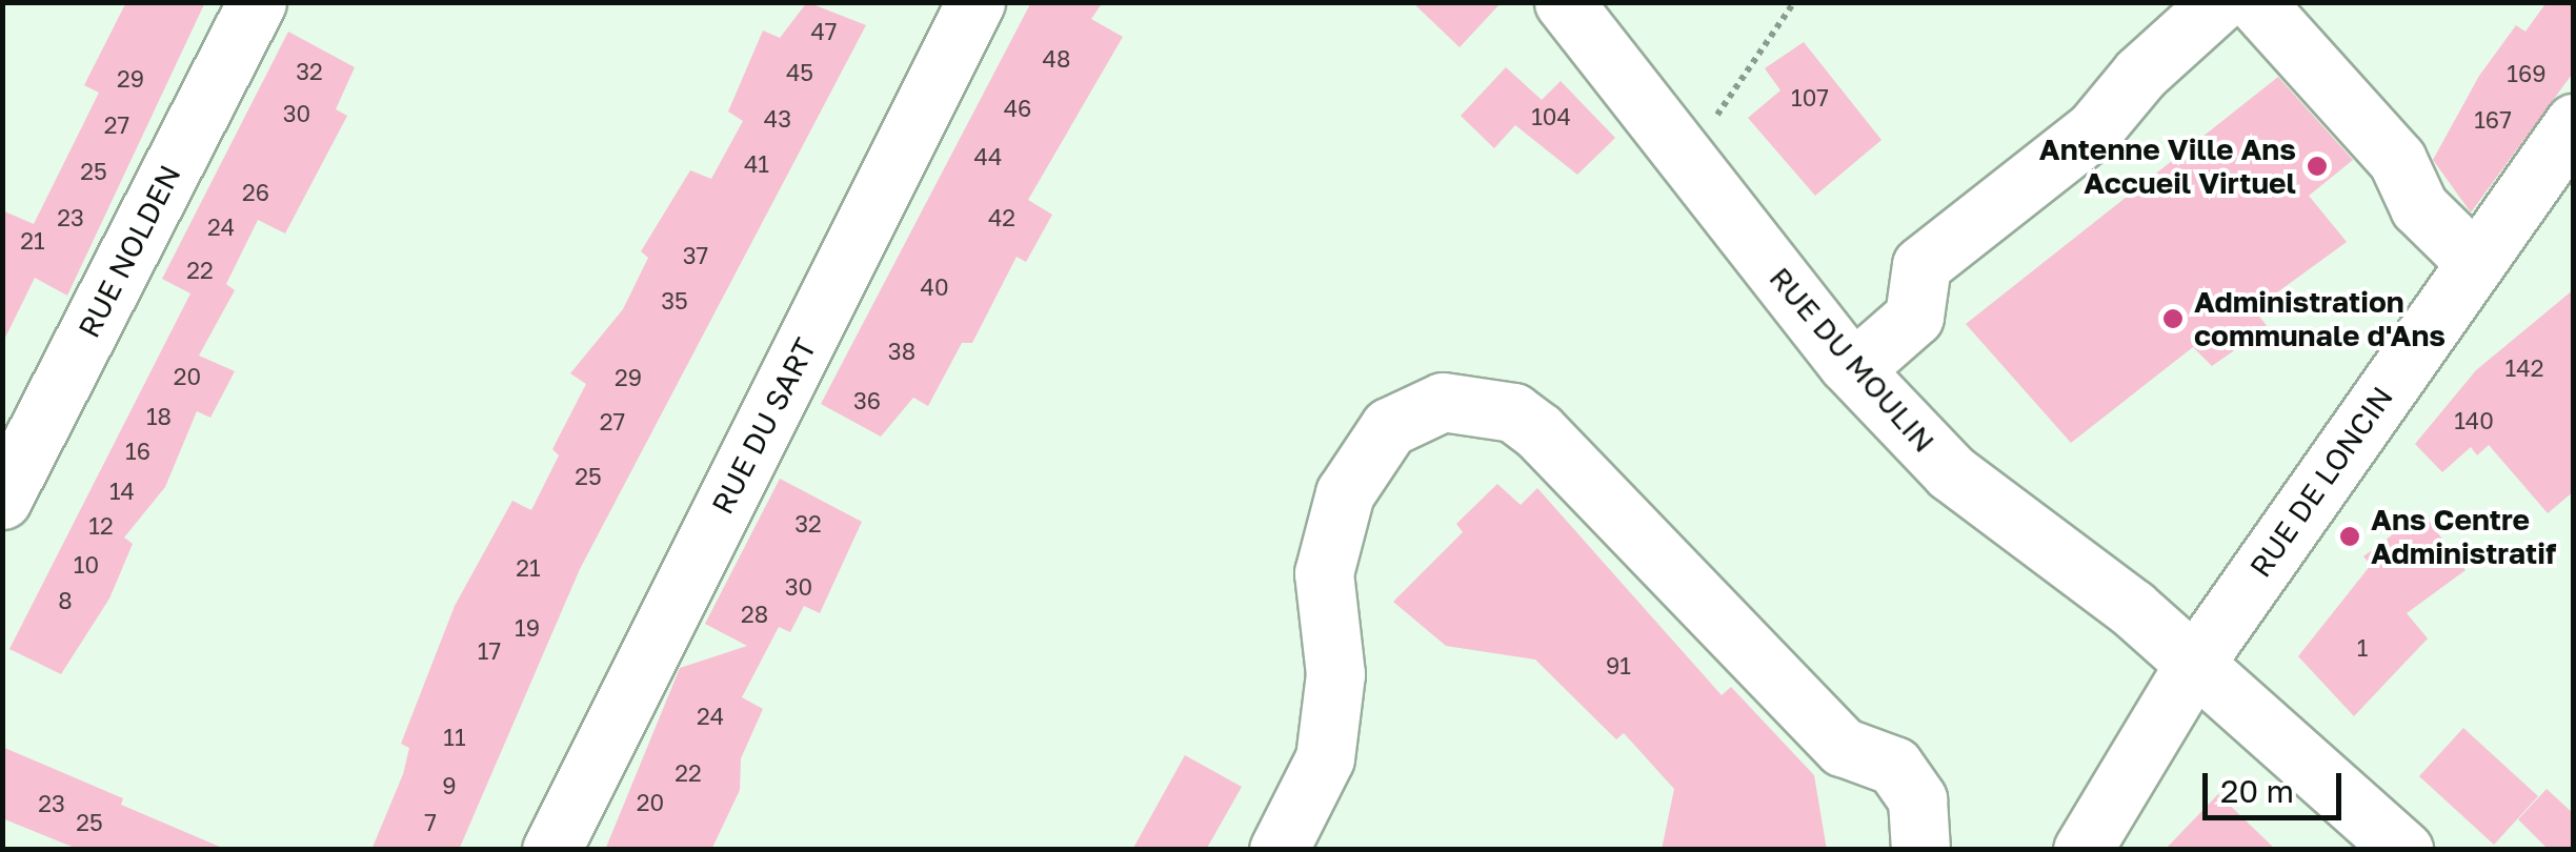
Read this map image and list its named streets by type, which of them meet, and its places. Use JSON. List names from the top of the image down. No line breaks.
{"streets":{"street":["RUE NOLDEN","RUE DU MOULIN","RUE DU SART","RUE DE LONCIN"]},"crossings":[["RUE DU MOULIN","RUE DE LONCIN"]],"places":["Antenne Ville Ans Accueil Virtuel","Administration communale d'Ans","Ans Centre Administratif"],"house_numbers":["47","48","32","45","169","29","107","46","30","104","43","167","27","44","41","25","26","23","42","24","21","37","22","40","35","38","142","20","29","36","18","140","27","16","25","14","32","12","10","21","30","8","28","19","1","17","91","24","11","22","9","20","23","25","7"],"scale_bar":"20 m"}
